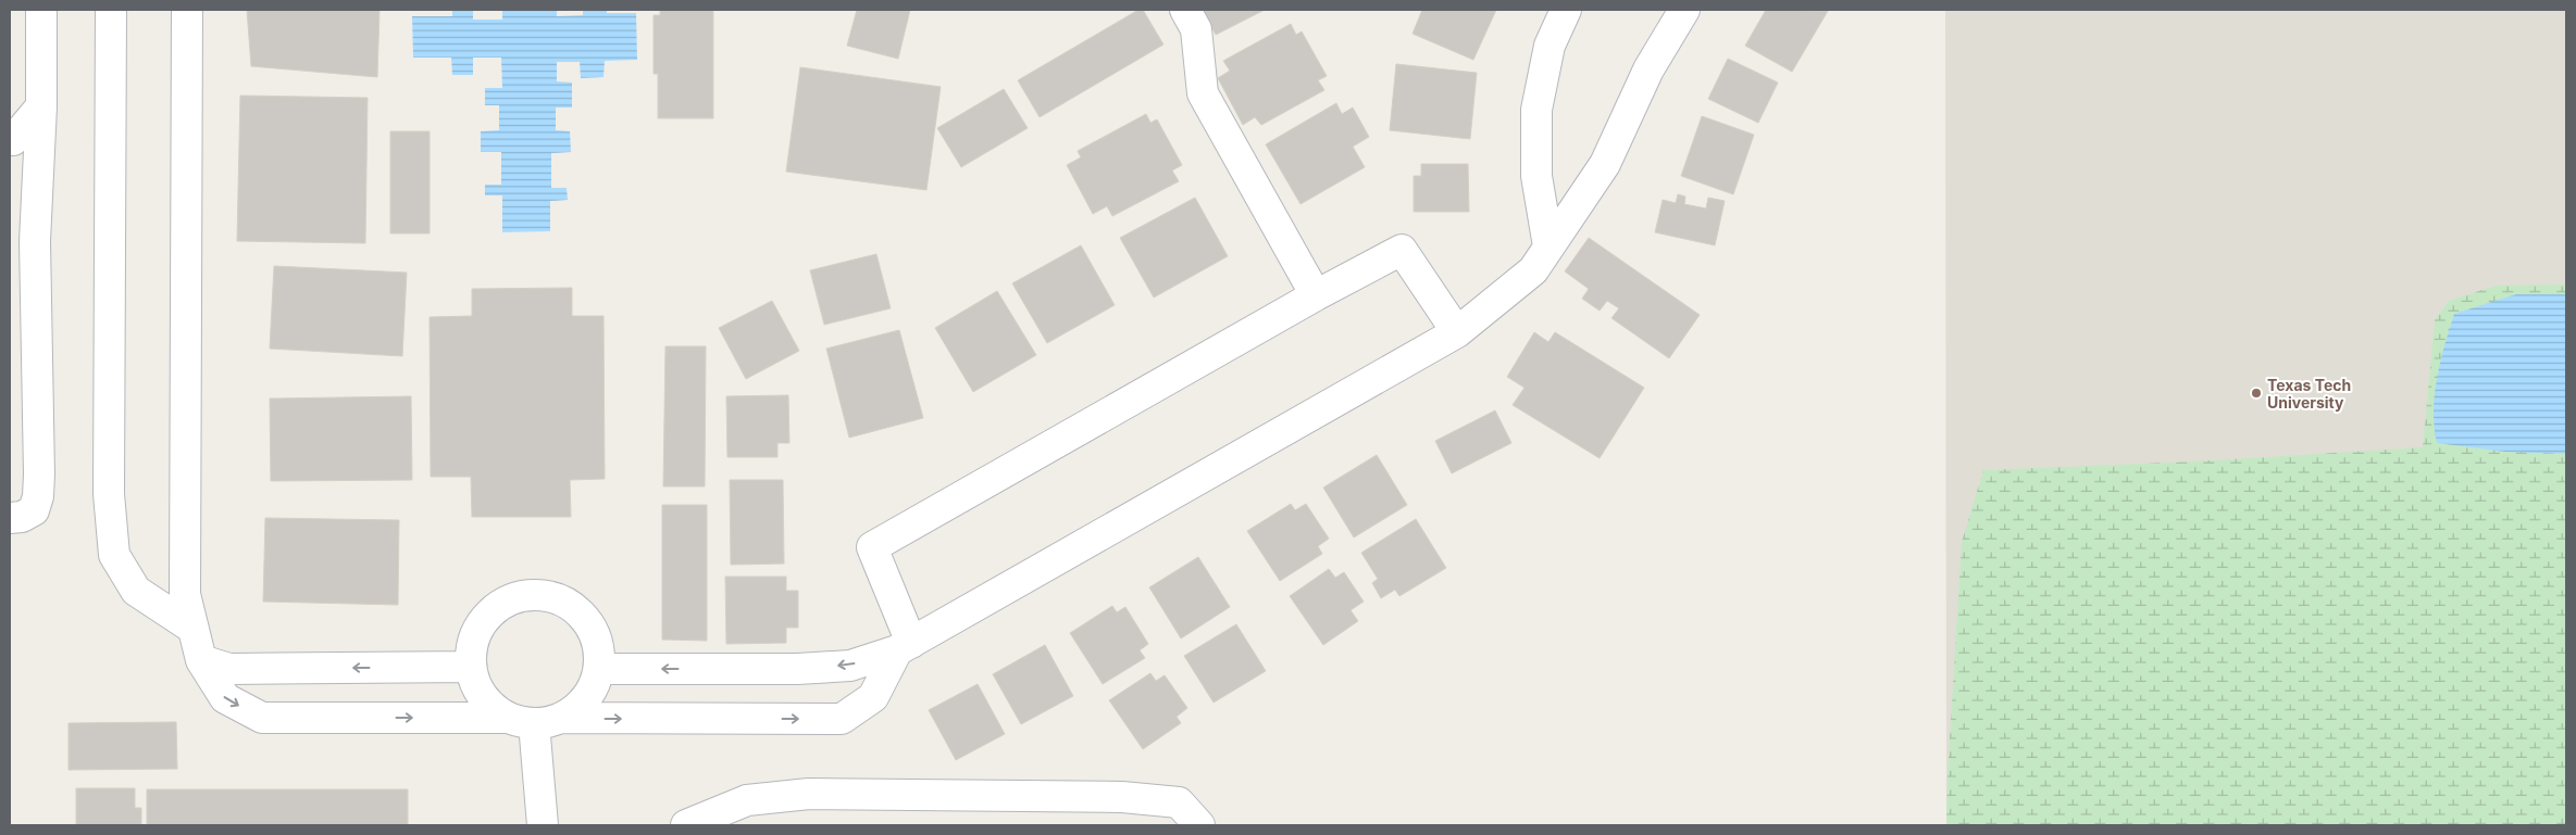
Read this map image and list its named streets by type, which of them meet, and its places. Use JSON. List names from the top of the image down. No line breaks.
{"places":["Texas Tech University"]}
